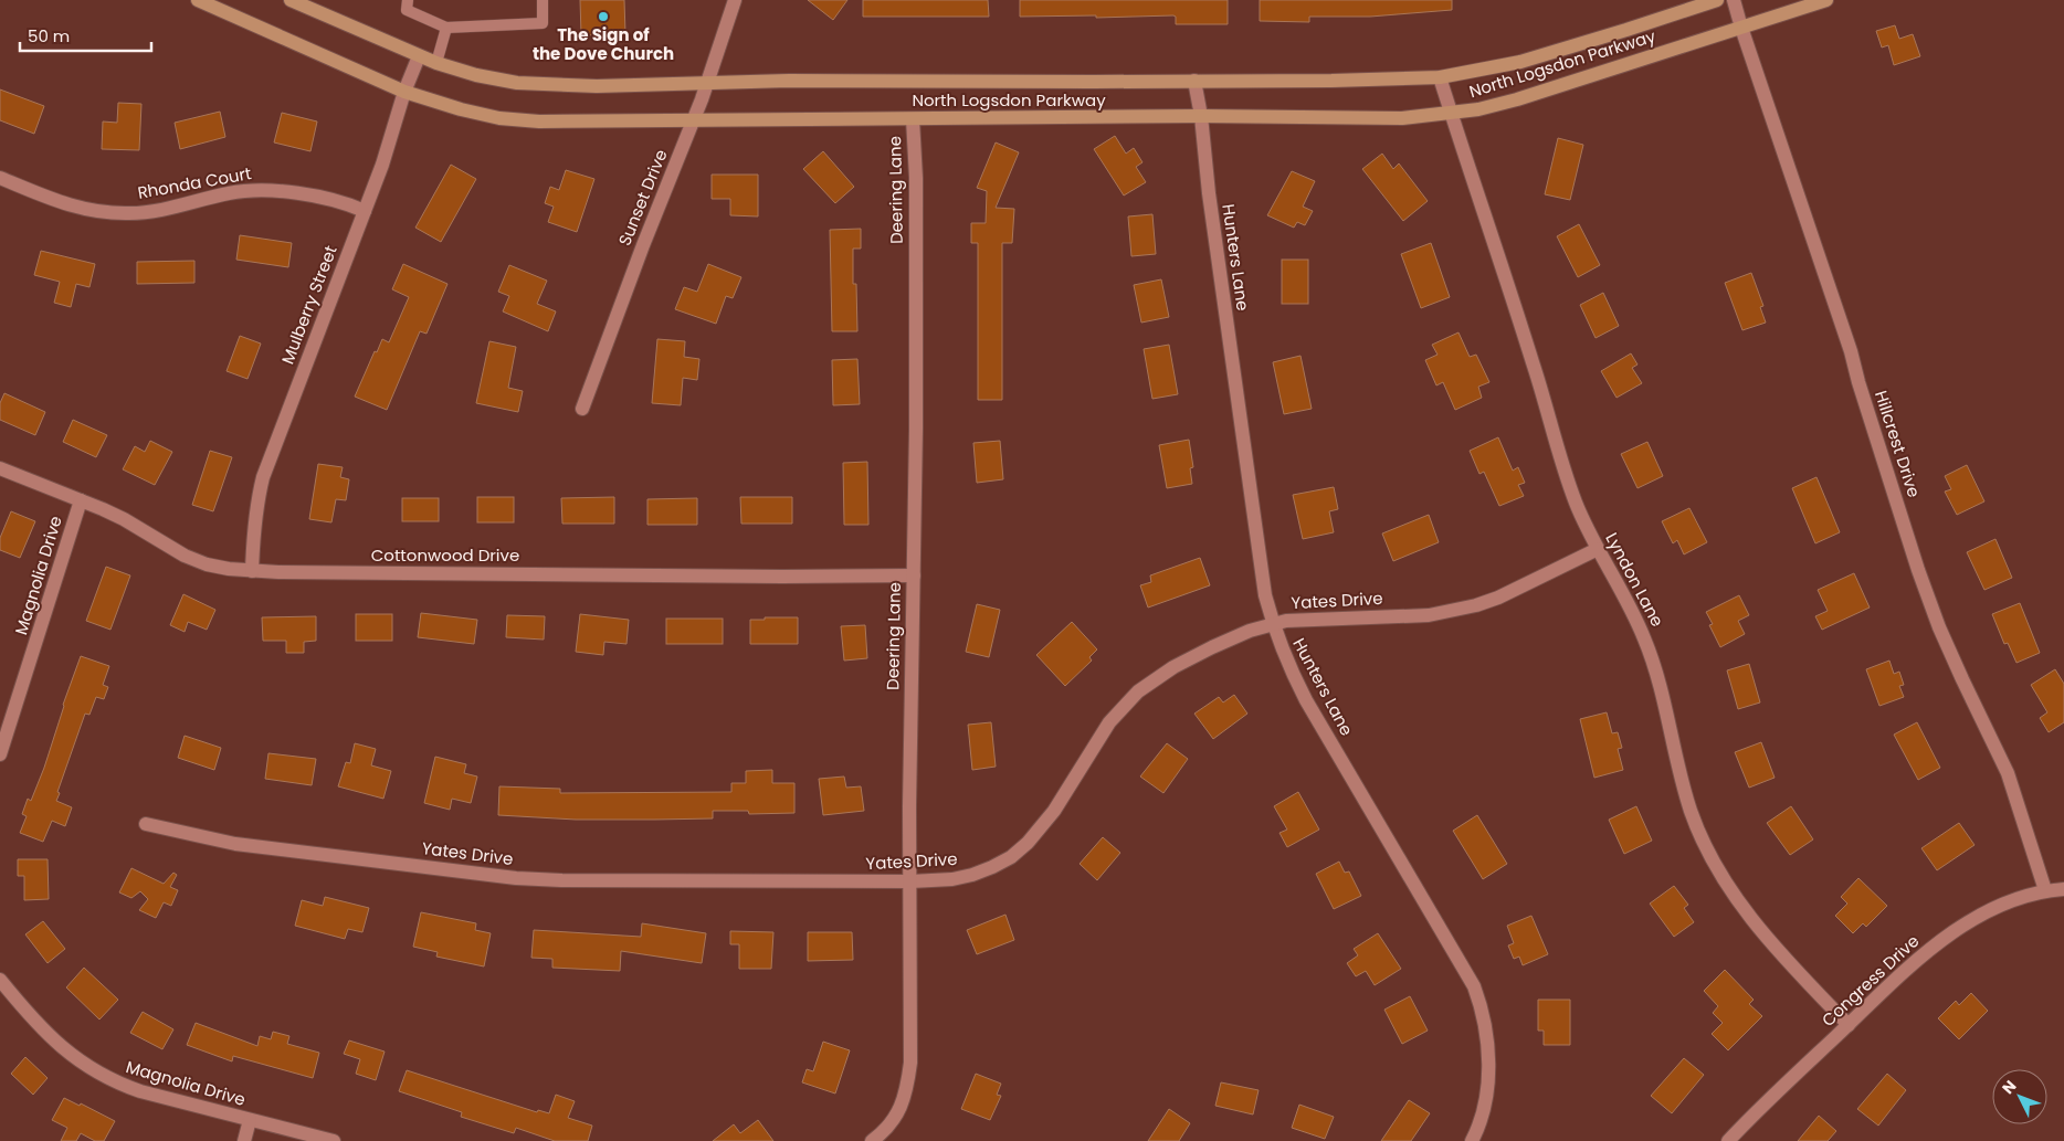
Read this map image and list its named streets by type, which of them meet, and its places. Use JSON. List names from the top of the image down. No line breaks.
{"streets":{"main road":["North Logsdon Parkway"],"street":["Rhonda Court","Deering Lane","Sunset Drive","Hunters Lane","Mulberry Street","Hillcrest Drive","Cottonwood Drive","Magnolia Drive","Lyndon Lane","Yates Drive","Congress Drive"]},"crossings":[["North Logsdon Parkway","Deering Lane"],["North Logsdon Parkway","Sunset Drive"],["North Logsdon Parkway","Hunters Lane"],["North Logsdon Parkway","Mulberry Street"],["North Logsdon Parkway","Hillcrest Drive"],["North Logsdon Parkway","Lyndon Lane"],["Rhonda Court","Mulberry Street"],["Deering Lane","Cottonwood Drive"],["Deering Lane","Yates Drive"],["Hunters Lane","Yates Drive"],["Mulberry Street","Cottonwood Drive"],["Hillcrest Drive","Congress Drive"],["Cottonwood Drive","Magnolia Drive"],["Lyndon Lane","Yates Drive"],["Lyndon Lane","Congress Drive"]],"places":["The Sign of the Dove Church"],"scale_bar":"50 m","north":"top left"}
